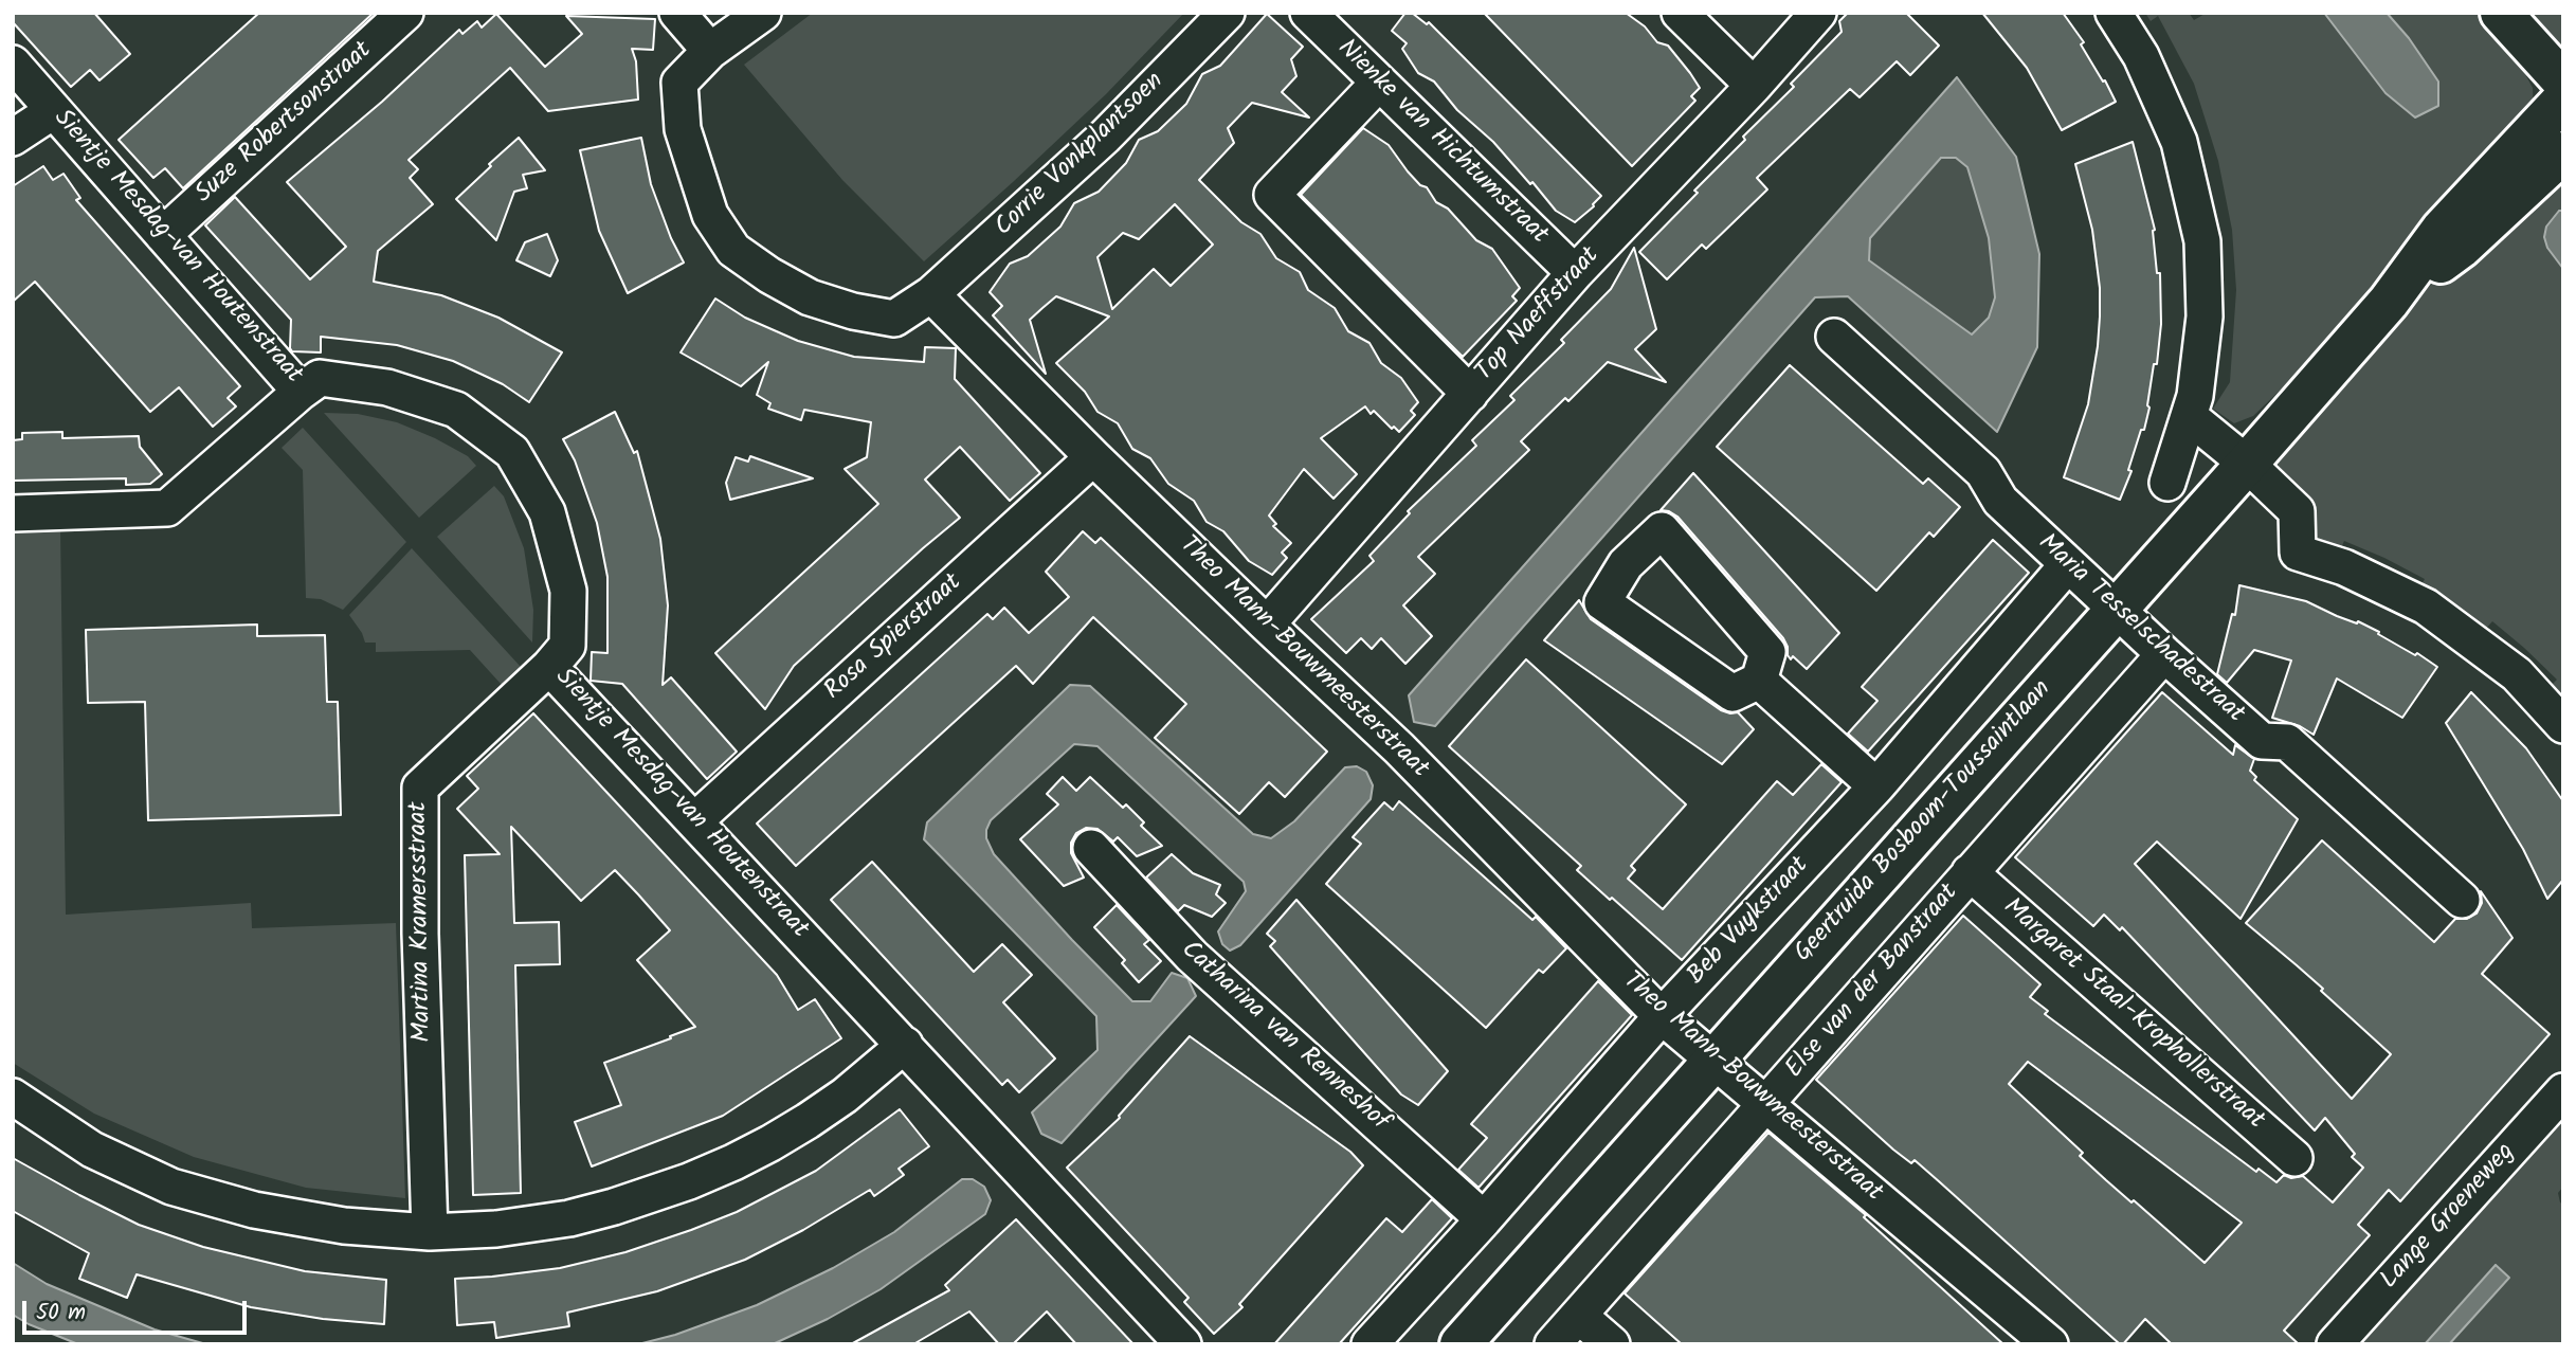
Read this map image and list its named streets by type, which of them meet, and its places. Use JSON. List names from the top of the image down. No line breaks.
{"streets":{"street":["Suze Robertsonstraat","Nienke van Hichtumstraat","Corrie Vonkplantsoen","Sientje Mesdag-van Houtenstraat","Top Naeffstraat","Maria Tesselschadestraat","Rosa Spierstraat","Theo Mann-Bouwmeesterstraat","Geertruida Bosboom-Toussaintlaan","Martina Kramersstraat","Beb Vuykstraat","Else van der Banstraat","Margaret Staal-Krophollerstraat","Catharina van Renneshof","Lange Groeneweg"]},"crossings":[["Suze Robertsonstraat","Sientje Mesdag-van Houtenstraat"],["Nienke van Hichtumstraat","Top Naeffstraat"],["Corrie Vonkplantsoen","Theo Mann-Bouwmeesterstraat"],["Sientje Mesdag-van Houtenstraat","Rosa Spierstraat"],["Sientje Mesdag-van Houtenstraat","Martina Kramersstraat"],["Top Naeffstraat","Theo Mann-Bouwmeesterstraat"],["Maria Tesselschadestraat","Geertruida Bosboom-Toussaintlaan"],["Maria Tesselschadestraat","Beb Vuykstraat"],["Maria Tesselschadestraat","Else van der Banstraat"],["Rosa Spierstraat","Theo Mann-Bouwmeesterstraat"],["Theo Mann-Bouwmeesterstraat","Geertruida Bosboom-Toussaintlaan"],["Theo Mann-Bouwmeesterstraat","Beb Vuykstraat"],["Theo Mann-Bouwmeesterstraat","Else van der Banstraat"],["Beb Vuykstraat","Catharina van Renneshof"],["Else van der Banstraat","Margaret Staal-Krophollerstraat"]],"scale_bar":"50 m"}
